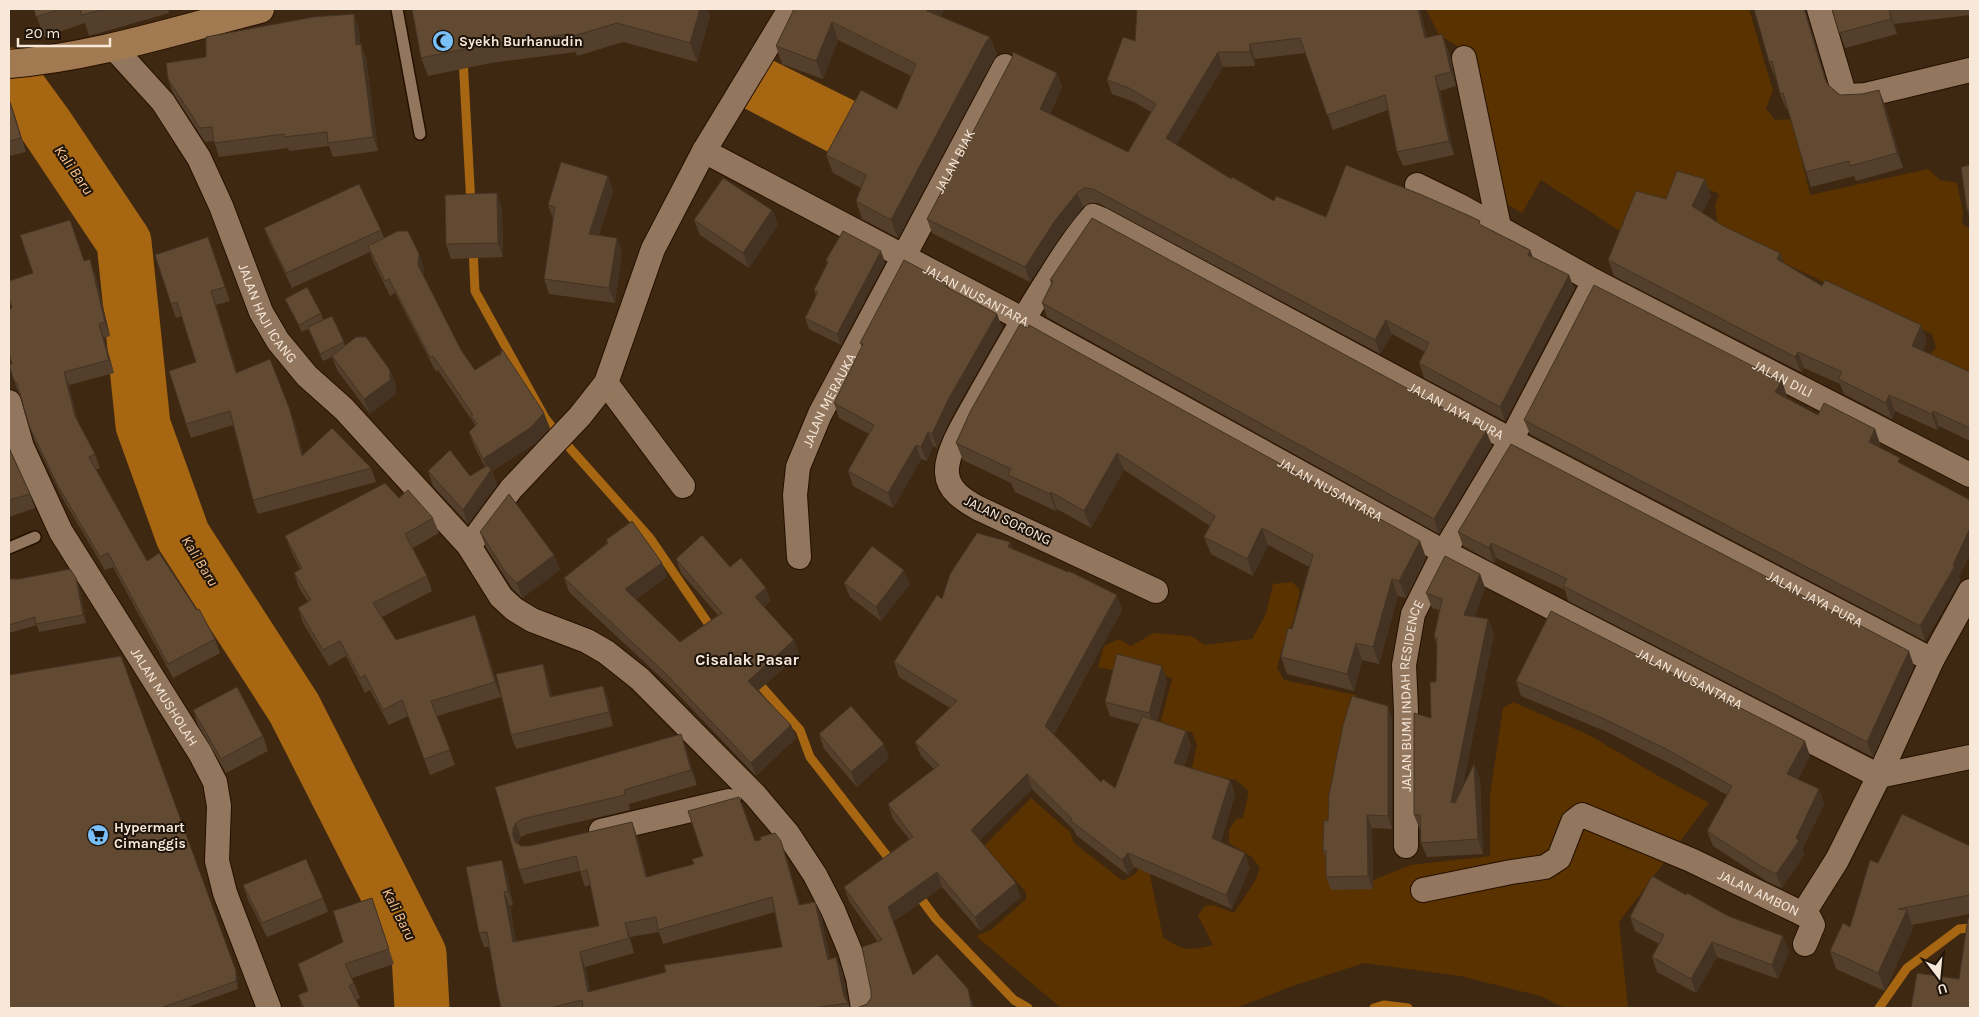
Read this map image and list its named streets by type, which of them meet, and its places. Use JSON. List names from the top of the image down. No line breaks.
{"streets":{"street":["JALAN BIAK","JALAN NUSANTARA","JALAN HAJI ICANG","JALAN DILI","JALAN MERAUKA","JALAN JAYA PURA","JALAN SORONG","JALAN BUMI INDAH RESIDENCE","JALAN MUSHOLAH","JALAN AMBON"]},"crossings":[["JALAN BIAK","JALAN NUSANTARA"],["JALAN BIAK","JALAN MERAUKA"],["JALAN NUSANTARA","JALAN MERAUKA"],["JALAN NUSANTARA","JALAN JAYA PURA"],["JALAN NUSANTARA","JALAN SORONG"],["JALAN NUSANTARA","JALAN BUMI INDAH RESIDENCE"],["JALAN NUSANTARA","JALAN AMBON"],["JALAN JAYA PURA","JALAN SORONG"],["JALAN JAYA PURA","JALAN AMBON"]],"districts":["Cisalak Pasar"],"water":["Kali Baru"],"places":{"mosque":["Syekh Burhanudin"],"supermarket":["Hypermart Cimanggis"]},"scale_bar":"20 m","north":"bottom"}
